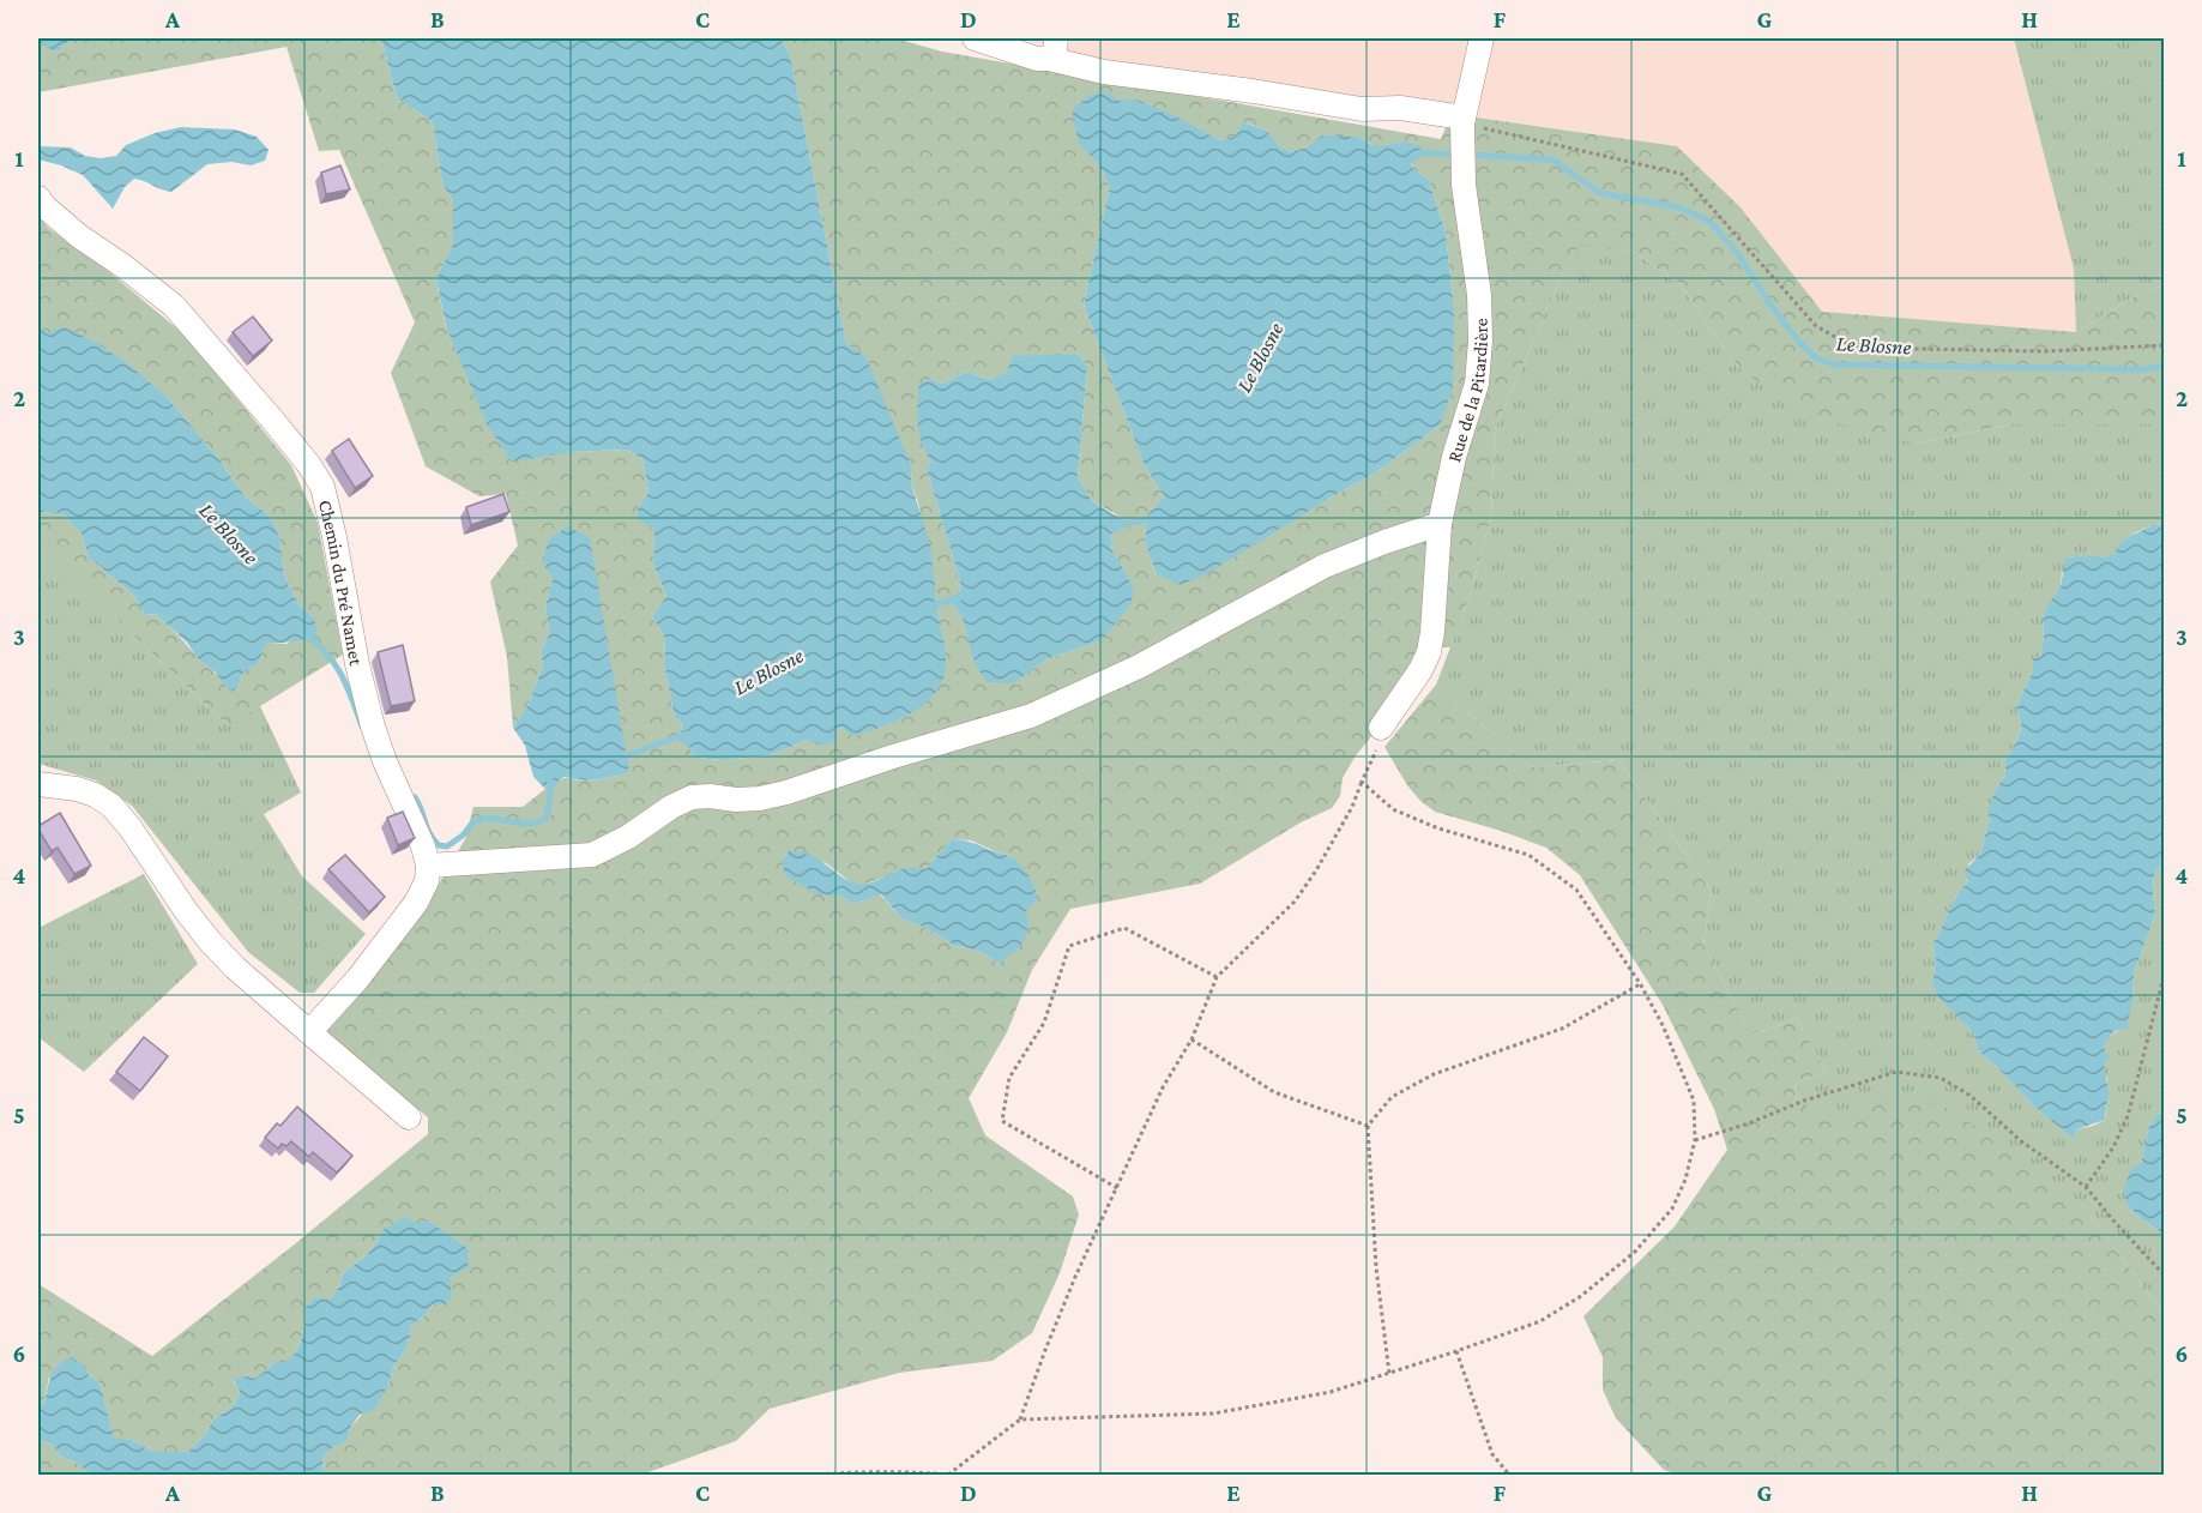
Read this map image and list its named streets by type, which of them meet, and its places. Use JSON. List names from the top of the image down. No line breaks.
{"streets":{"street":["Rue de la Pitardière","Chemin du Pré Namet"]},"water":["Le Blosne"],"grid":{"columns":["A","B","C","D","E","F","G","H"],"rows":["1","2","3","4","5","6"]}}
